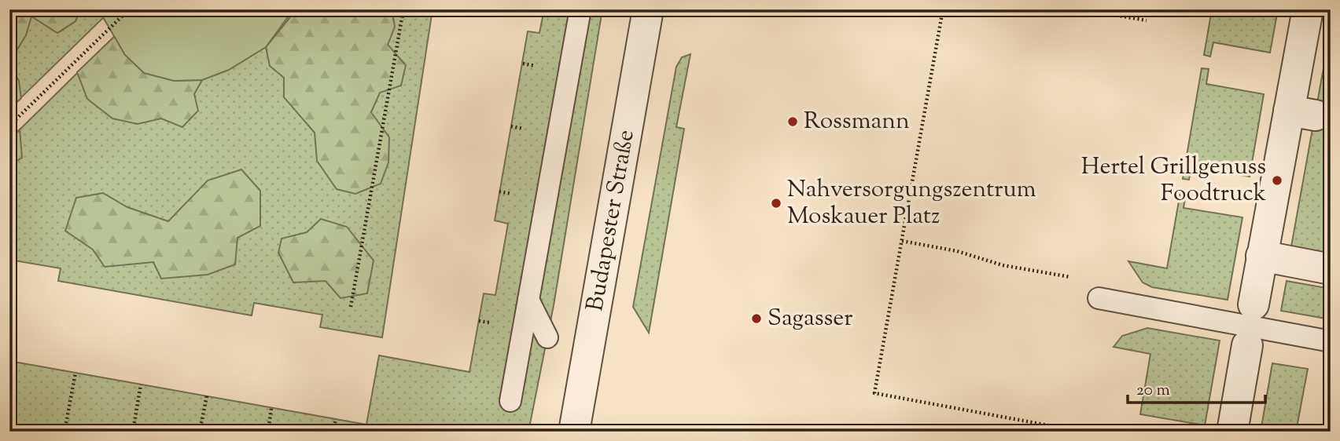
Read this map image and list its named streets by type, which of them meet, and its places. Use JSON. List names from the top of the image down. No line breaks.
{"streets":{"street":["Budapester Straße"]},"places":["Rossmann","Hertel Grillgenuss Foodtruck","Nahversorgungszentrum Moskauer Platz","Sagasser"],"scale_bar":"20 m"}
